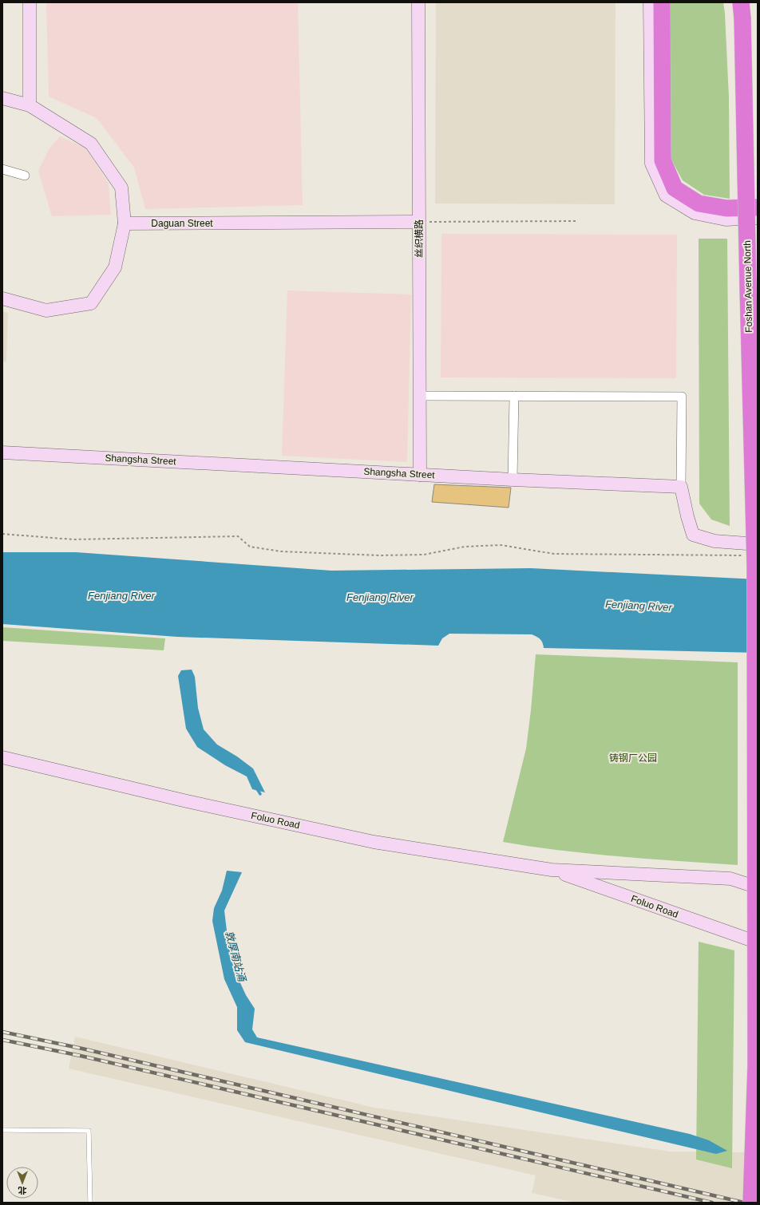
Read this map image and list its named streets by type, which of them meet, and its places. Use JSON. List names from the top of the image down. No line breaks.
{"streets":{"highway":["Foshan Avenue North"],"street":["Daguan Street","丝织横路","Shangsha Street","Foluo Road"]},"crossings":[["Daguan Street","丝织横路"],["丝织横路","Shangsha Street"]],"water":["Fenjiang River","敦厚南站涌"],"parks":["铸钢厂公园"],"north":"bottom"}
